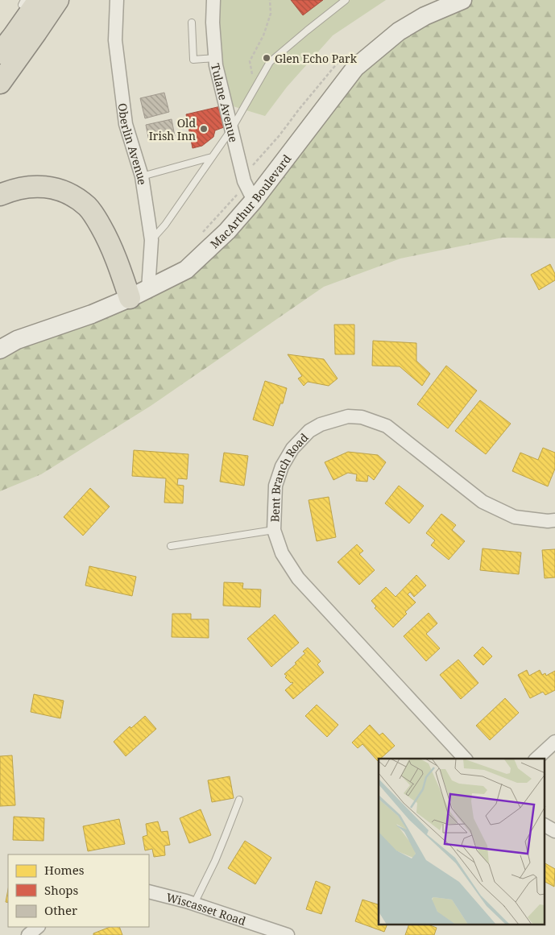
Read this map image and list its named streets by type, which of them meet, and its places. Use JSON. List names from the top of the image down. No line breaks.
{"streets":{"main road":["MacArthur Boulevard"],"street":["Tulane Avenue","Oberlin Avenue","Bent Branch Road","Wiscasset Road"]},"crossings":[["Tulane Avenue","MacArthur Boulevard"],["Oberlin Avenue","MacArthur Boulevard"]],"places":["Glen Echo Park","Old Irish Inn"],"legend":["Homes","Shops","Other"]}
